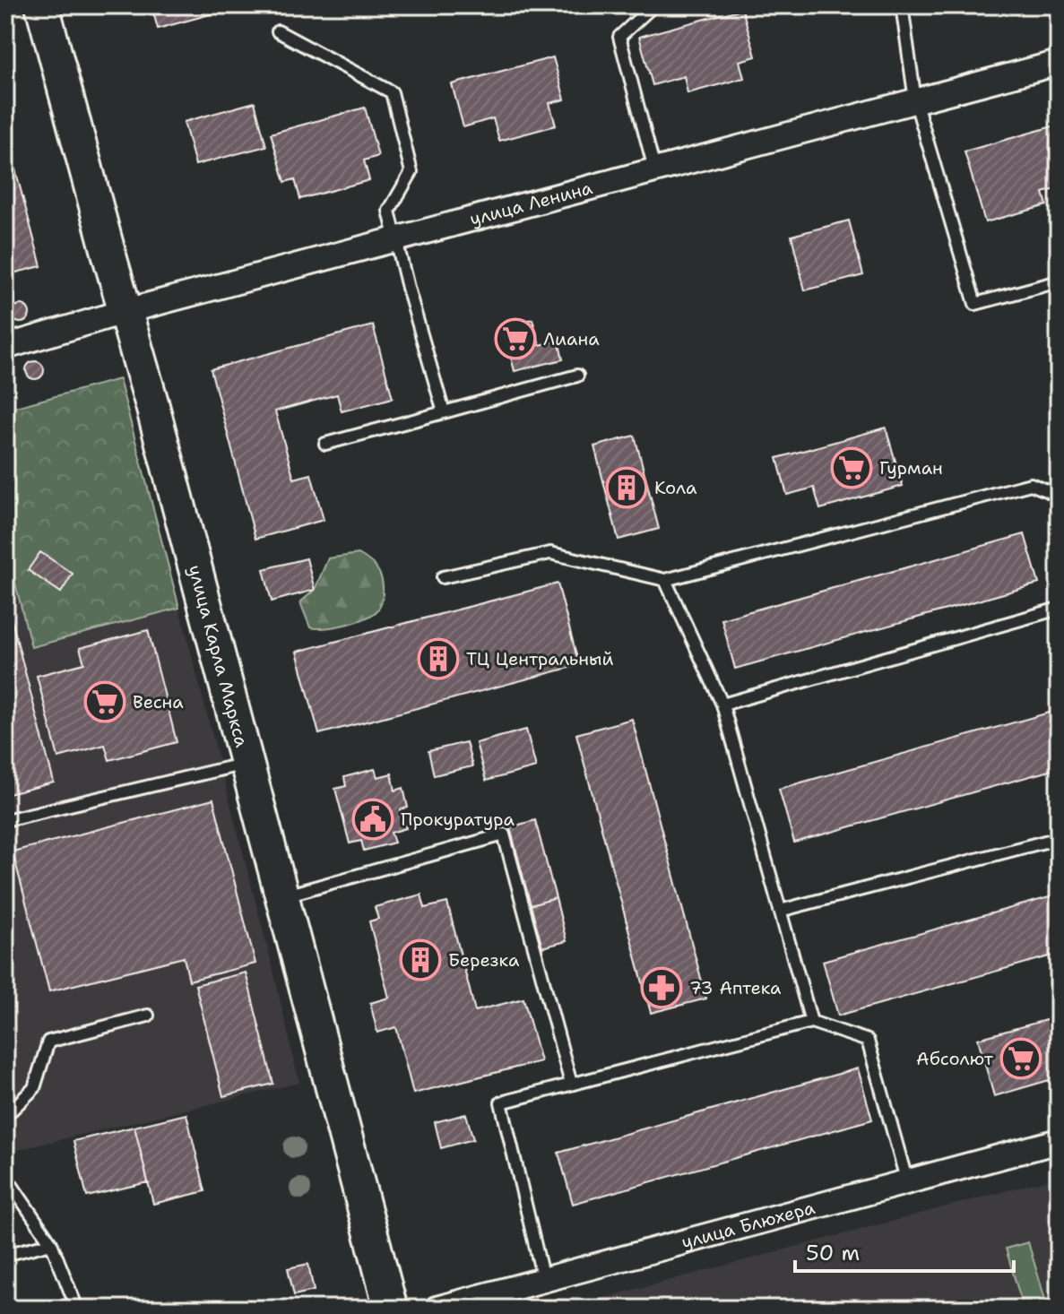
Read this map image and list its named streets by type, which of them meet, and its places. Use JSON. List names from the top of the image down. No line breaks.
{"streets":{"street":["улица Ленина","улица Карла Маркса","улица Блюхера"]},"crossings":[["улица Ленина","улица Карла Маркса"]],"places":{"supermarket":["Лиана","Гурман","Весна","Абсолют"],"building":["Кола","ТЦ Центральный","Березка"],"public building":["Прокуратура"],"pharmacy":["73 Аптека"]},"scale_bar":"50 m"}
